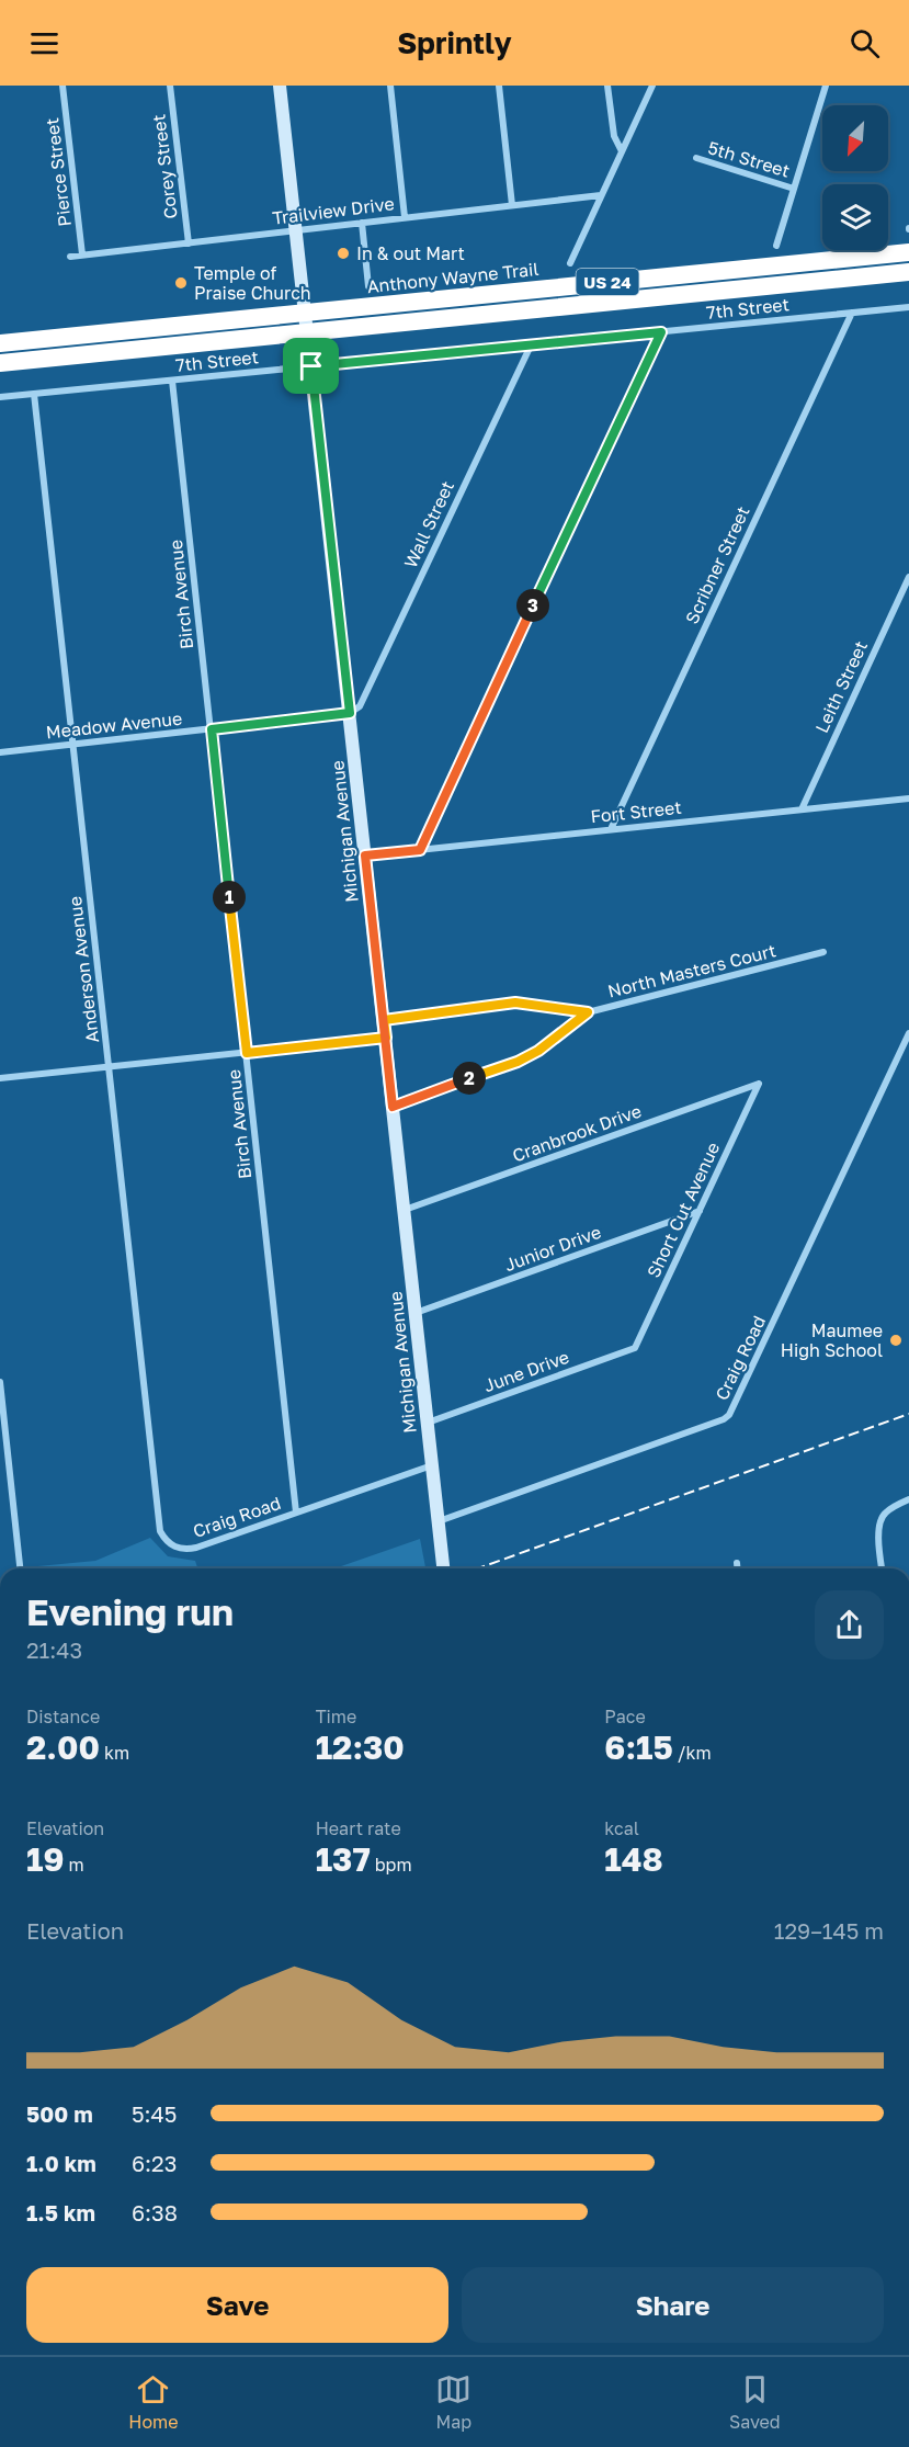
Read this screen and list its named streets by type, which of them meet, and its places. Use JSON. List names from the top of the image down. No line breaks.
{"streets":{"highway":["Anthony Wayne Trail","US 24"],"street":["5th Street","Corey Street","Pierce Street","Trailview Drive","7th Street","Wall Street","Scribner Street","Birch Avenue","Leith Street","Meadow Avenue","Fort Street","Michigan Avenue","Anderson Avenue","North Masters Court","Cranbrook Drive","Short Cut Avenue","Junior Drive","Craig Road","June Drive"]},"crossings":[["Corey Street","Trailview Drive"],["Pierce Street","Trailview Drive"],["Trailview Drive","Michigan Avenue"],["Anthony Wayne Trail","Michigan Avenue"],["US 24","Michigan Avenue"],["7th Street","Wall Street"],["7th Street","Scribner Street"],["7th Street","Birch Avenue"],["7th Street","Michigan Avenue"],["7th Street","Anderson Avenue"],["Wall Street","Meadow Avenue"],["Wall Street","Michigan Avenue"],["Scribner Street","Fort Street"],["Birch Avenue","Meadow Avenue"],["Birch Avenue","Craig Road"],["Leith Street","Fort Street"],["Meadow Avenue","Michigan Avenue"],["Meadow Avenue","Anderson Avenue"],["Fort Street","Michigan Avenue"],["Michigan Avenue","North Masters Court"],["Michigan Avenue","Cranbrook Drive"],["Michigan Avenue","Junior Drive"],["Michigan Avenue","Craig Road"],["Michigan Avenue","June Drive"],["Anderson Avenue","Craig Road"],["Cranbrook Drive","Short Cut Avenue"],["Short Cut Avenue","Junior Drive"],["Short Cut Avenue","June Drive"]],"places":["In & out Mart","Temple of Praise Church","Maumee High School"],"north":"bottom left","page":{"header":"Sprintly","pins":["3","1","2"],"heading":["Evening run","21:43"],"stats":[["Distance","2.00 km"],["Time","12:30"],["Pace","6:15 /km"],["Elevation","19 m"],["Heart rate","137 bpm"],["kcal","148"]],"chart":["Elevation","129–145 m"],"list":[{"name":"500 m","note":"5:45"},{"name":"1.0 km","note":"6:23"},{"name":"1.5 km","note":"6:38"}],"buttons":["Save","Share"],"tabs":["Home","Map","Saved"]}}
